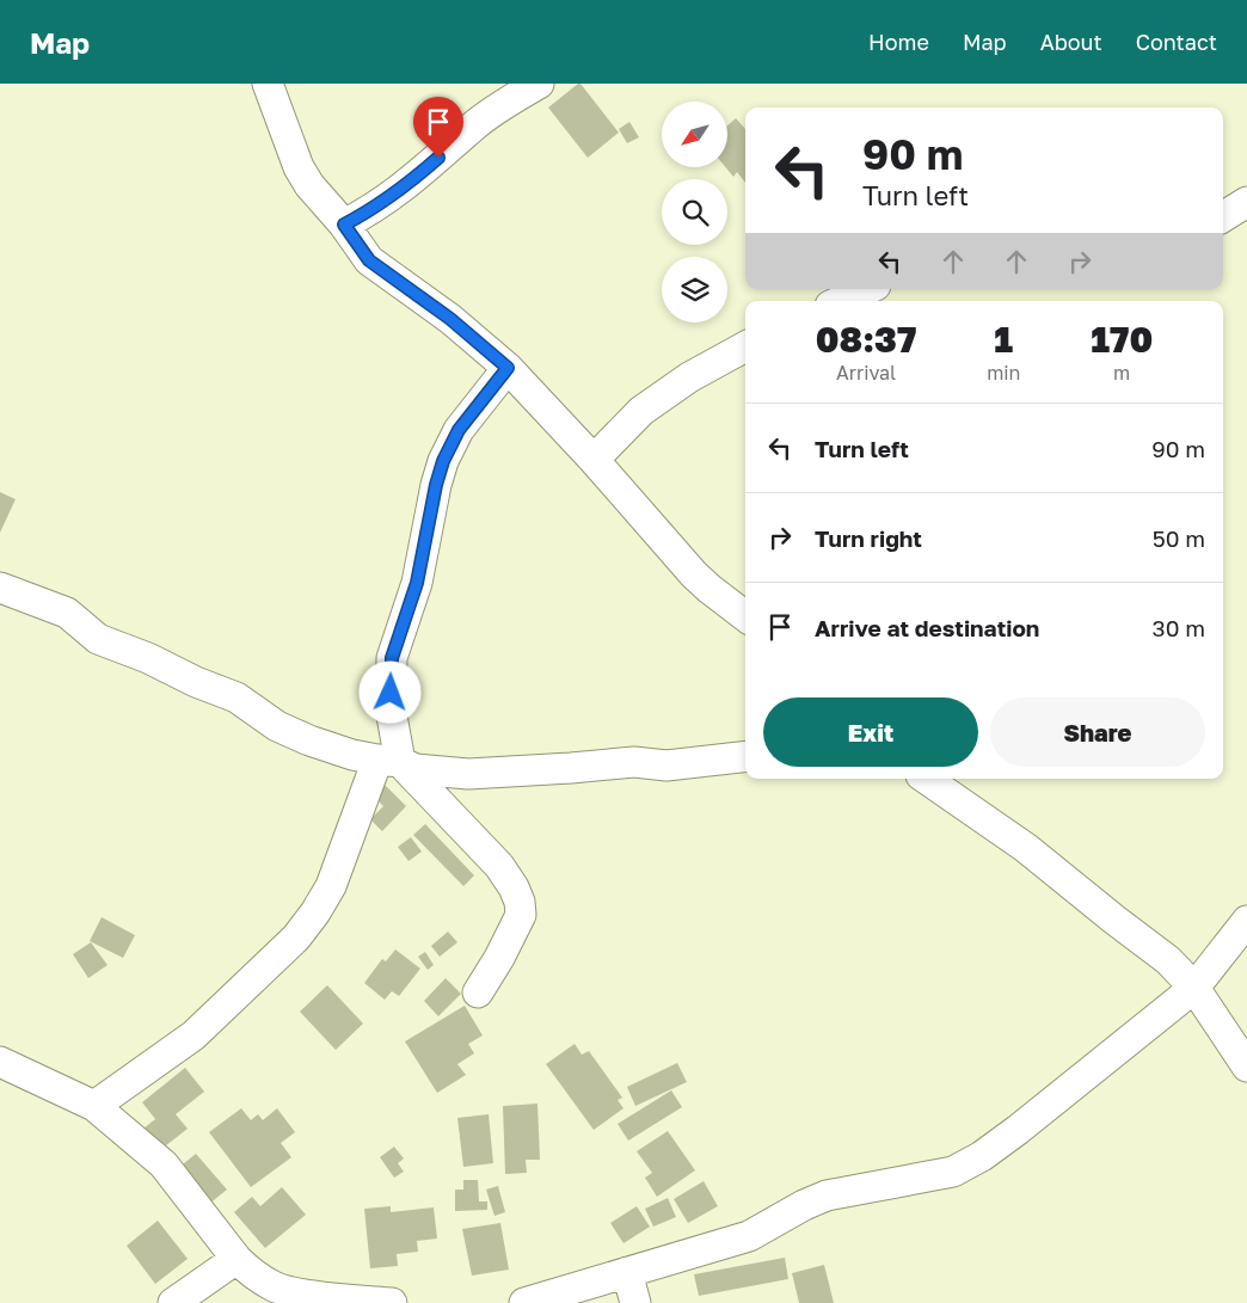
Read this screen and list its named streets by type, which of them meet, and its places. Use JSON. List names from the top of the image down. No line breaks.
{"north":"bottom left","page":{"header":"Map","nav":["Home","Map","About","Contact"],"turn":["90 m","Turn left"],"eta":["08:37","Arrival","1","min","170","m"],"list":[{"name":"Turn left","value":"90 m"},{"name":"Turn right","value":"50 m"},{"name":"Arrive at destination","value":"30 m"}],"buttons":["Exit","Share"]}}
